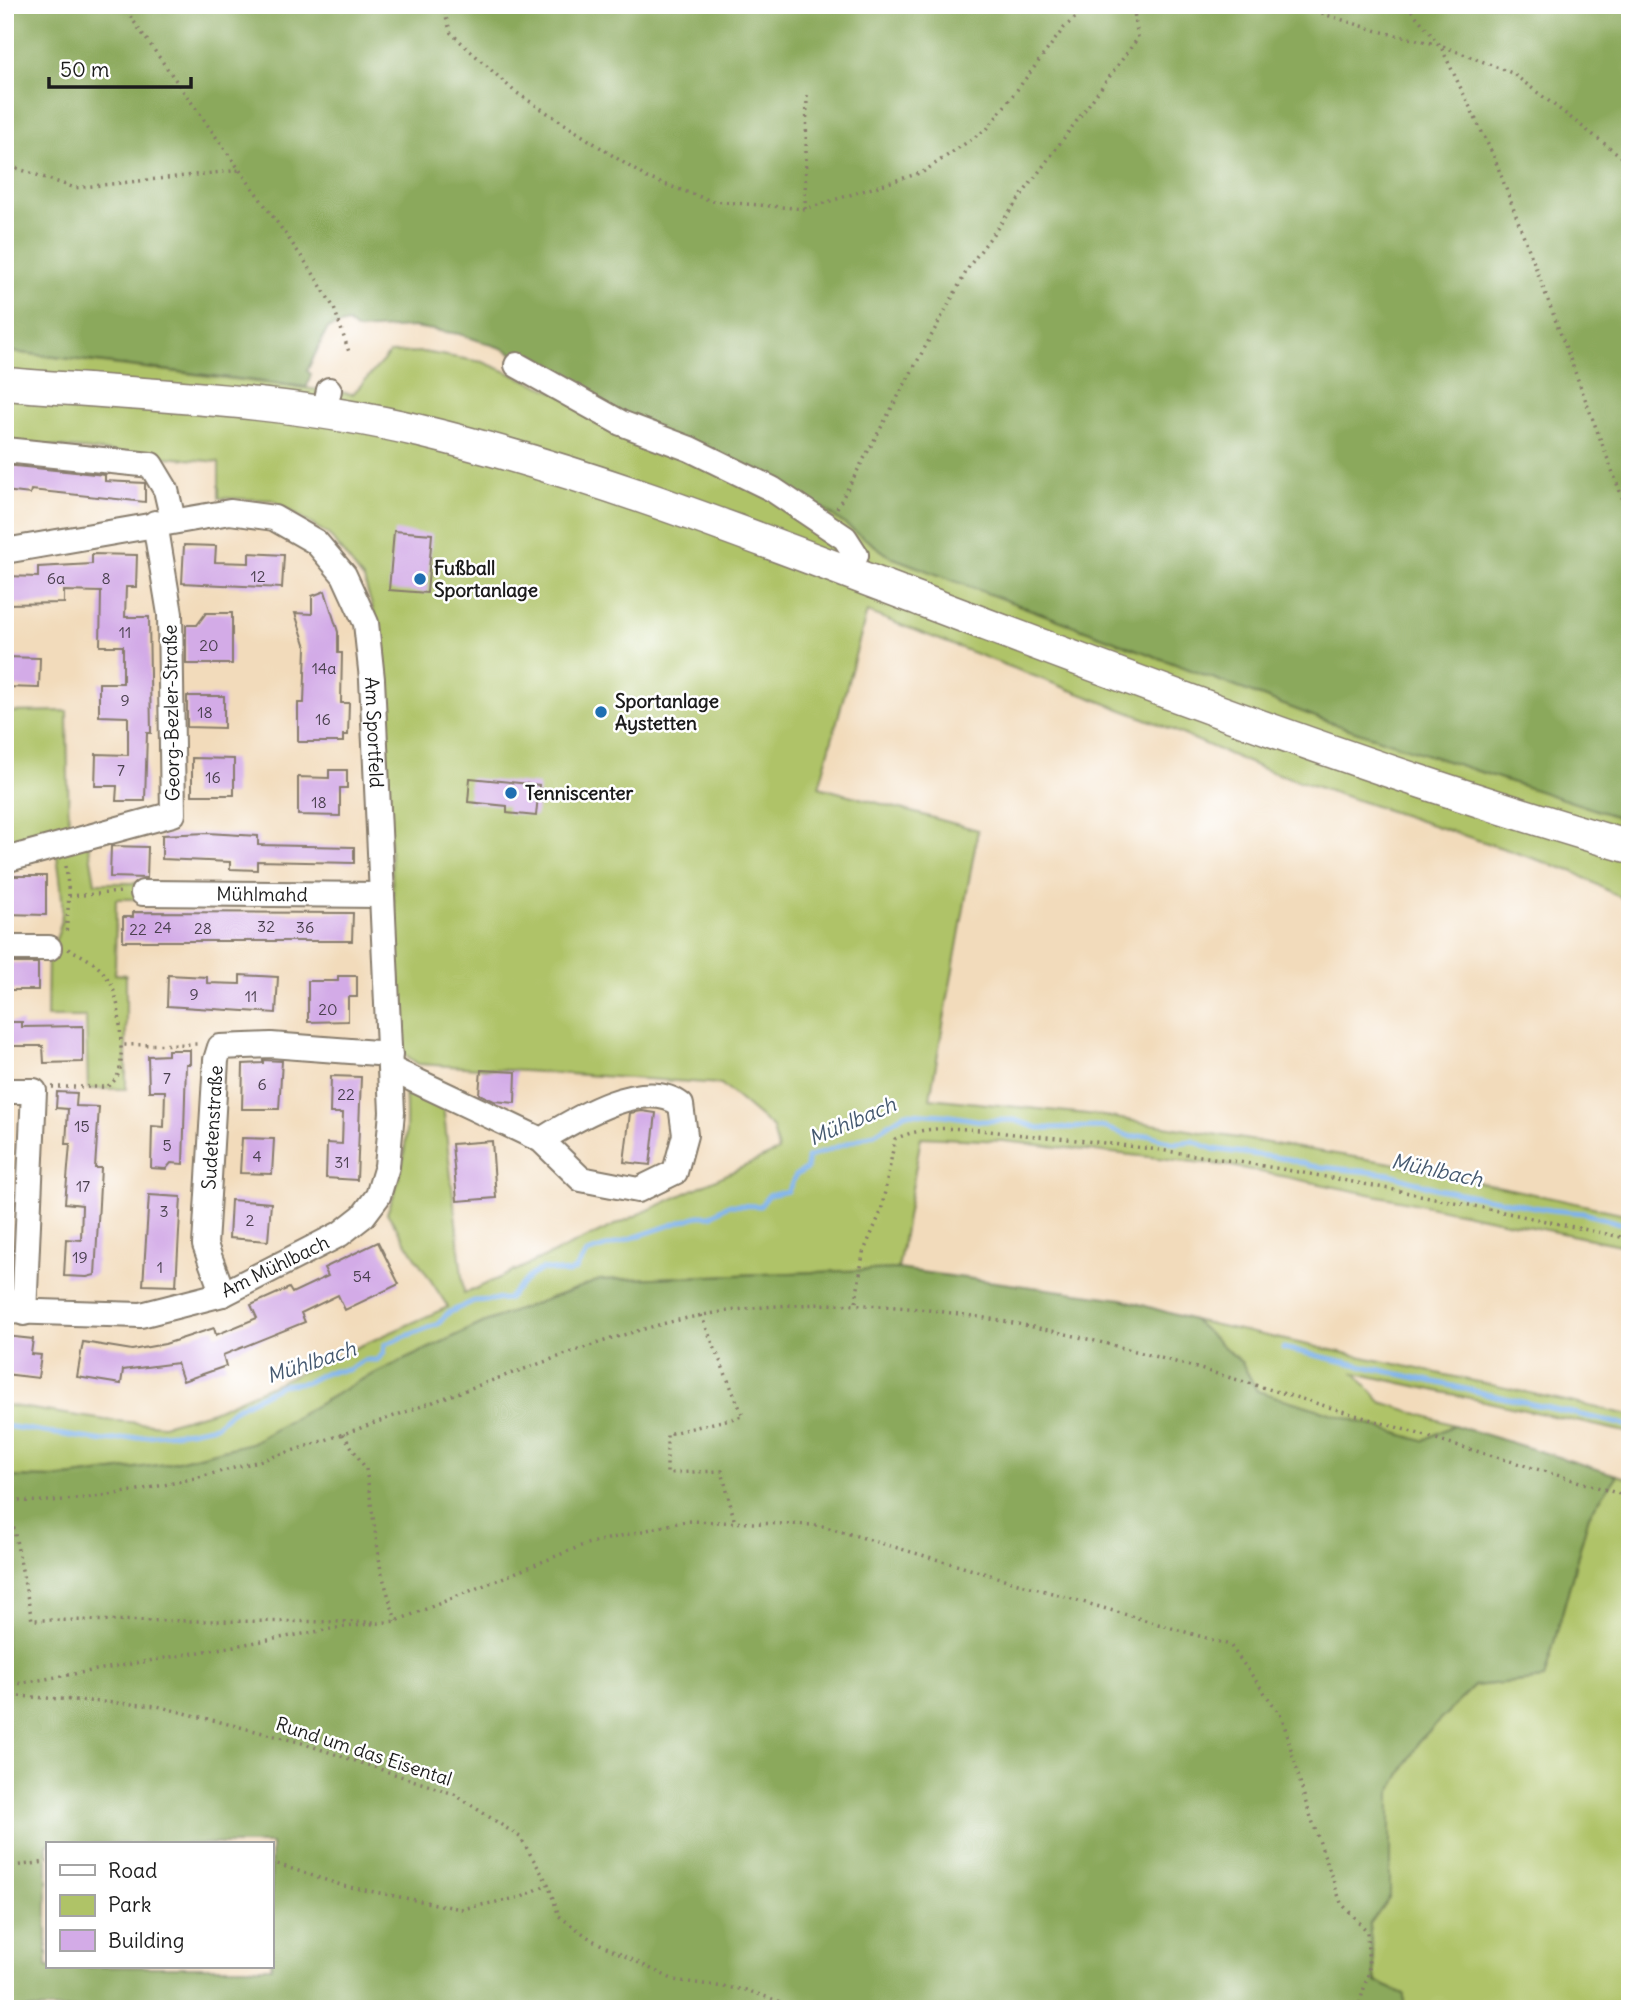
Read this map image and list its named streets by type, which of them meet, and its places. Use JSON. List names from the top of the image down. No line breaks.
{"streets":{"street":["Georg-Bezler-Straße","Am Sportfeld","Mühlmahd","Sudetenstraße","Am Mühlbach"],"path":["Rund um das Eisental"]},"crossings":[["Georg-Bezler-Straße","Am Sportfeld"],["Am Sportfeld","Mühlmahd"],["Am Sportfeld","Sudetenstraße"],["Am Sportfeld","Am Mühlbach"],["Sudetenstraße","Am Mühlbach"]],"water":["Mühlbach"],"places":["Fußball Sportanlage","Sportanlage Aystetten","Tenniscenter"],"house_numbers":["12","6a","8","11","20","14a","9","18","16","7","16","18","32","24","36","28","22","9","11","20","7","6","22","15","5","4","31","17","3","2","19","1","54"],"legend":["Road","Park","Building"],"scale_bar":"50 m"}
